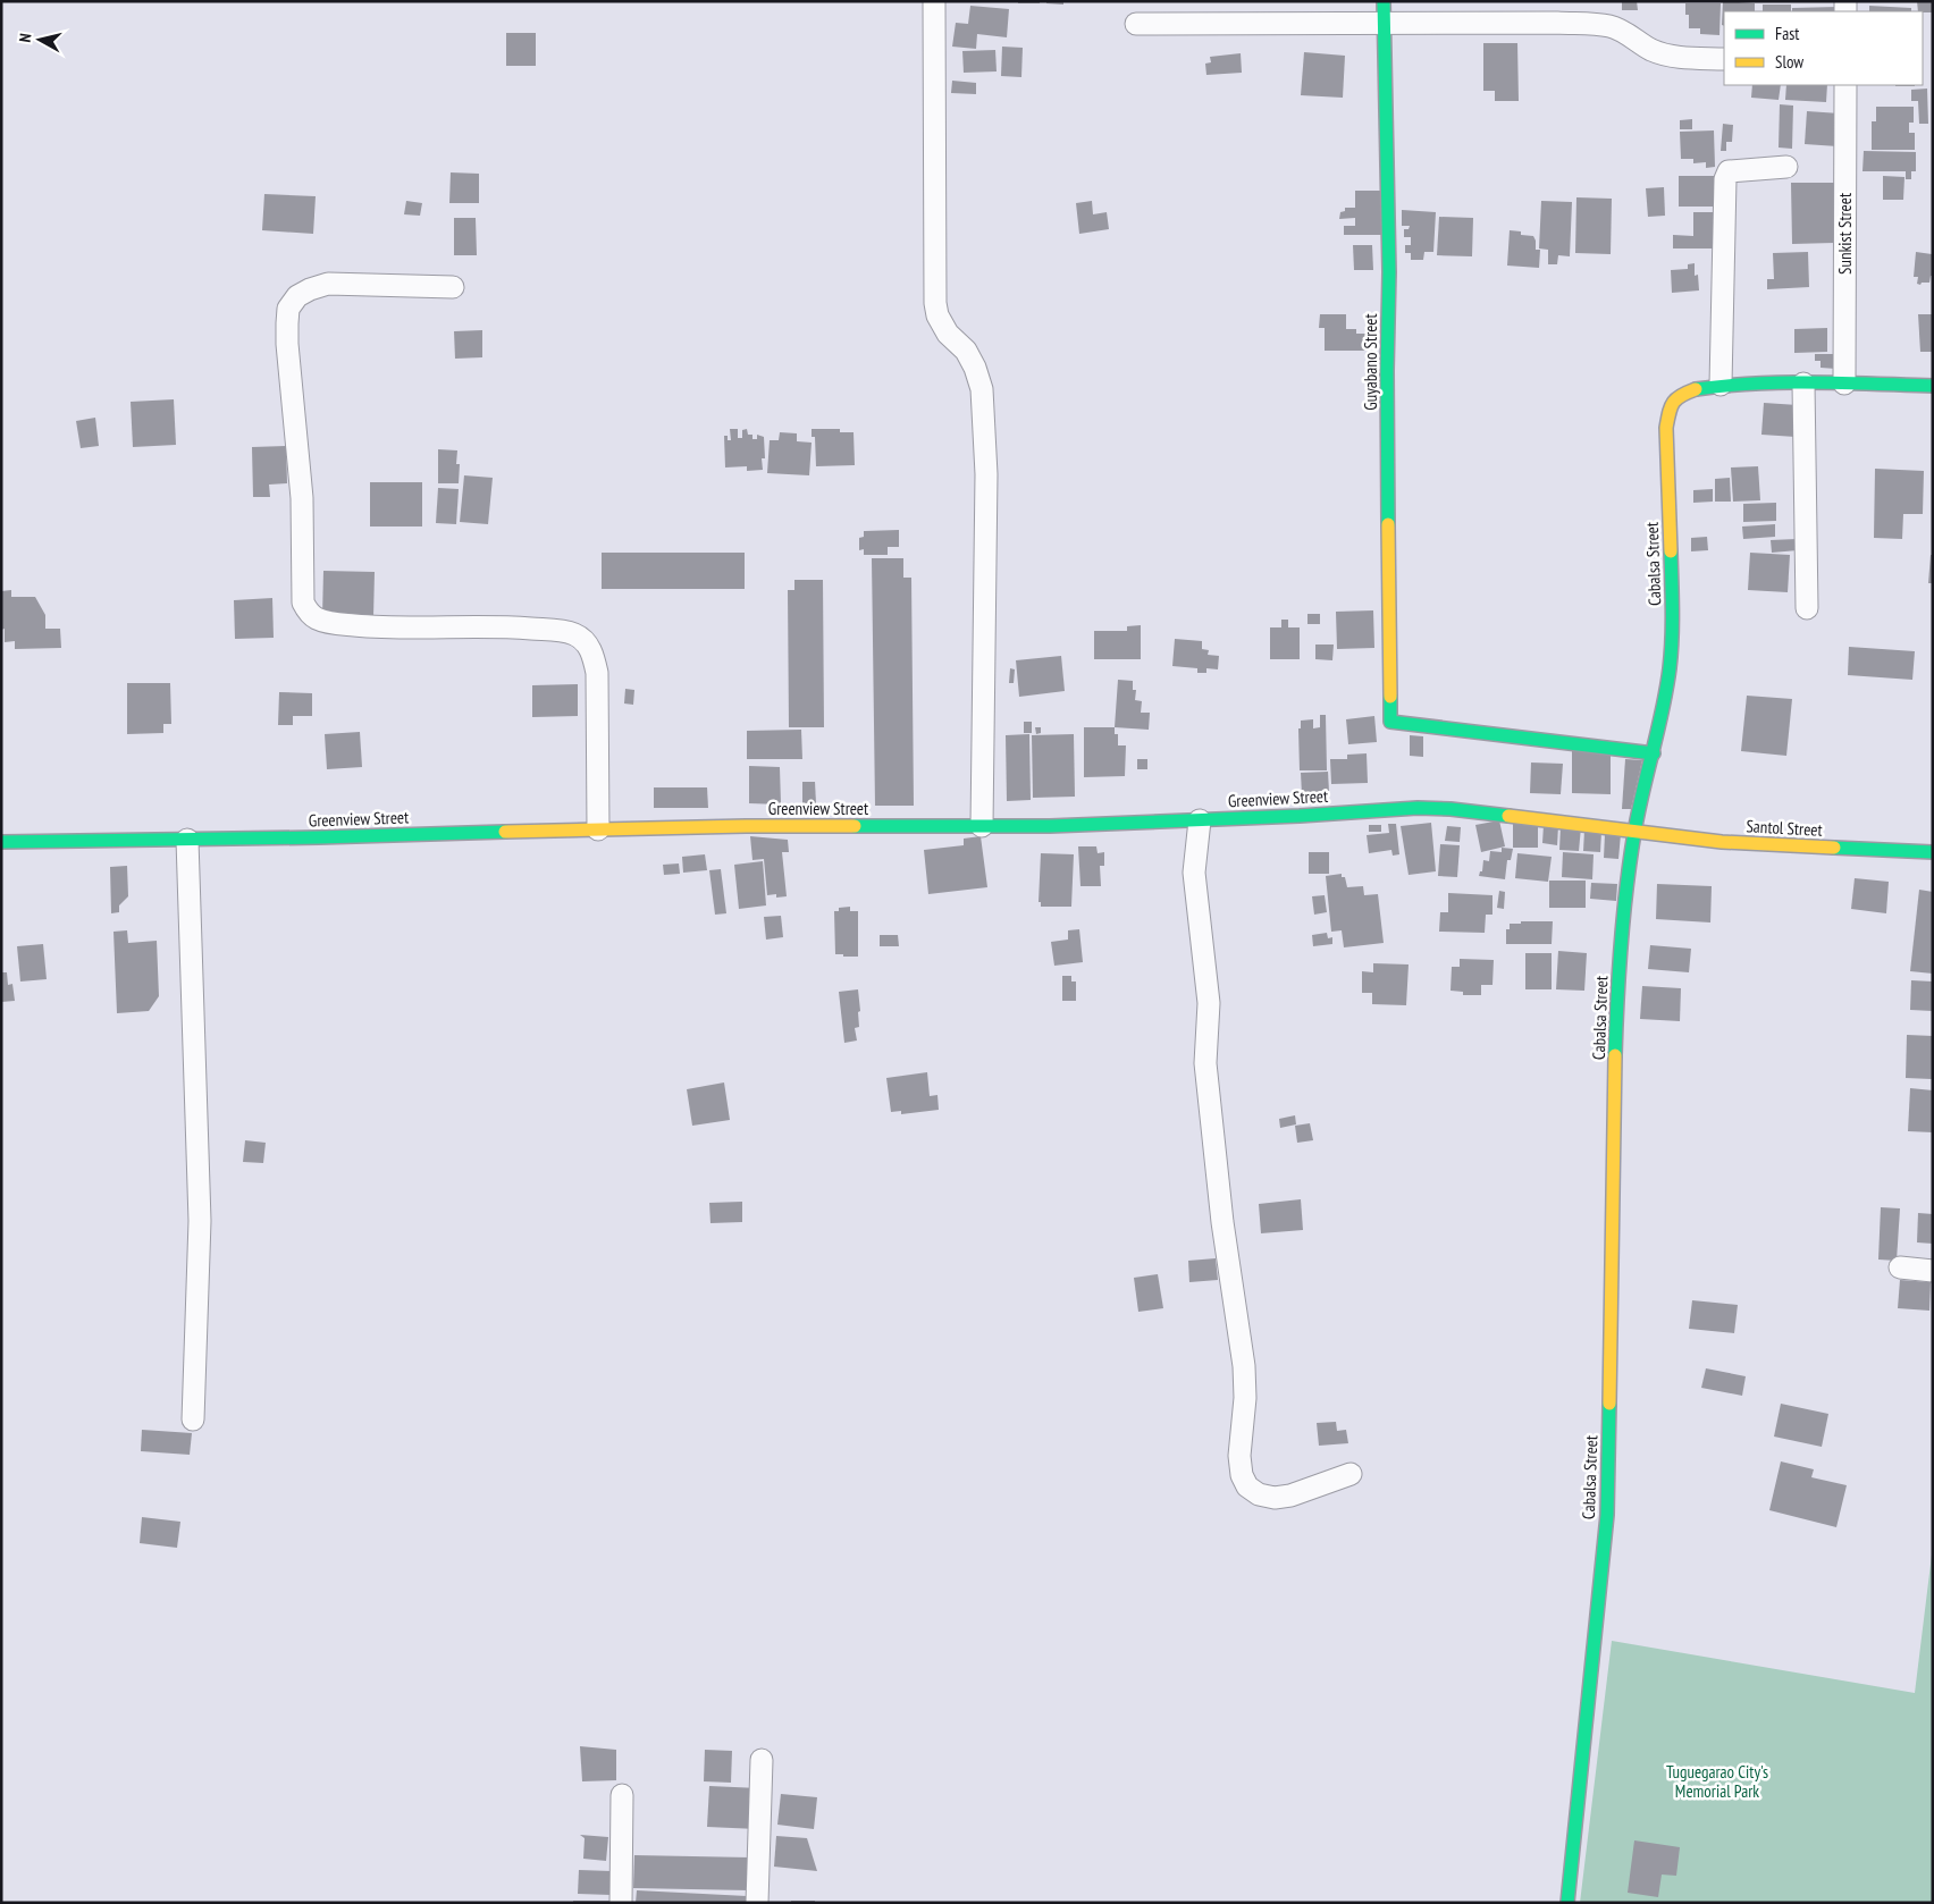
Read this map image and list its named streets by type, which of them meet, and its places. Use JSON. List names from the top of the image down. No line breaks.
{"streets":{"street":["Sunkist Street","Guyabano Street","Cabalsa Street","Greenview Street","Santol Street"]},"crossings":[["Sunkist Street","Cabalsa Street"],["Guyabano Street","Cabalsa Street"],["Cabalsa Street","Greenview Street"],["Cabalsa Street","Santol Street"],["Greenview Street","Santol Street"]],"parks":["Tuguegarao City's Memorial Park"],"legend":["Fast","Slow"],"north":"left"}
